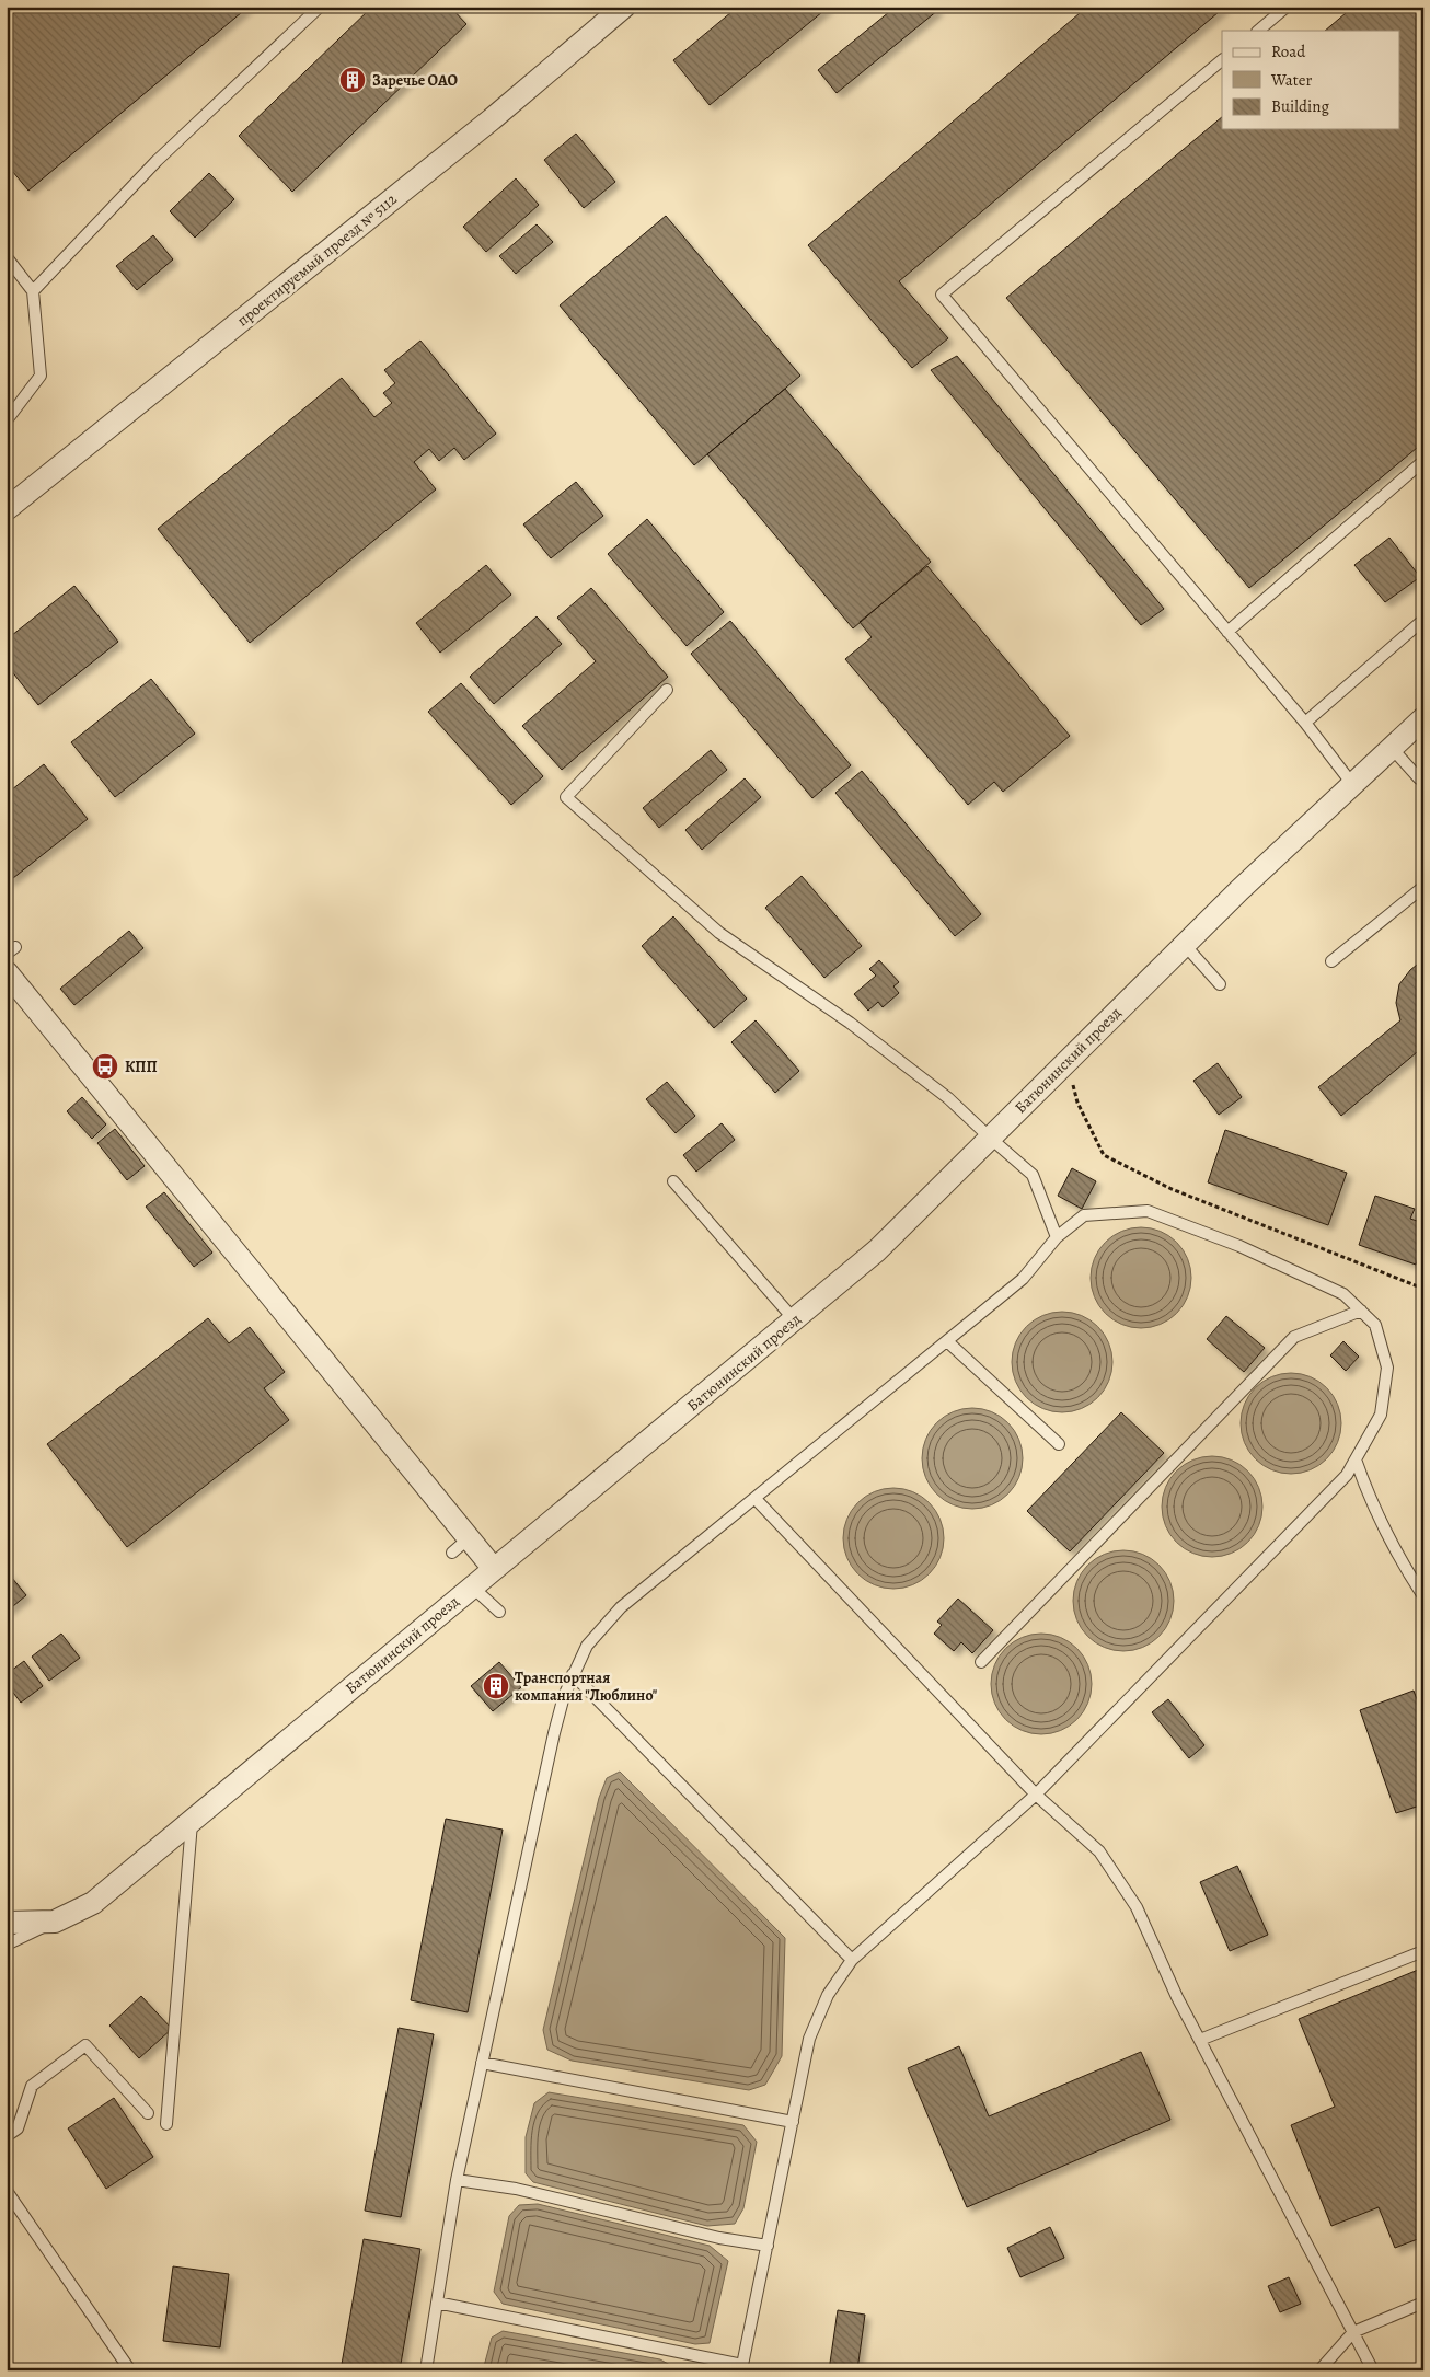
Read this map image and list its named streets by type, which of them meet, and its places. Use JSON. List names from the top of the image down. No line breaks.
{"streets":{"street":["проектируемый проезд № 5112","Батюнинский проезд"]},"places":{"building":["Заречье ОАО","Транспортная компания \"Люблино\""],"bus stop":["КПП"]},"legend":["Road","Water","Building"]}
